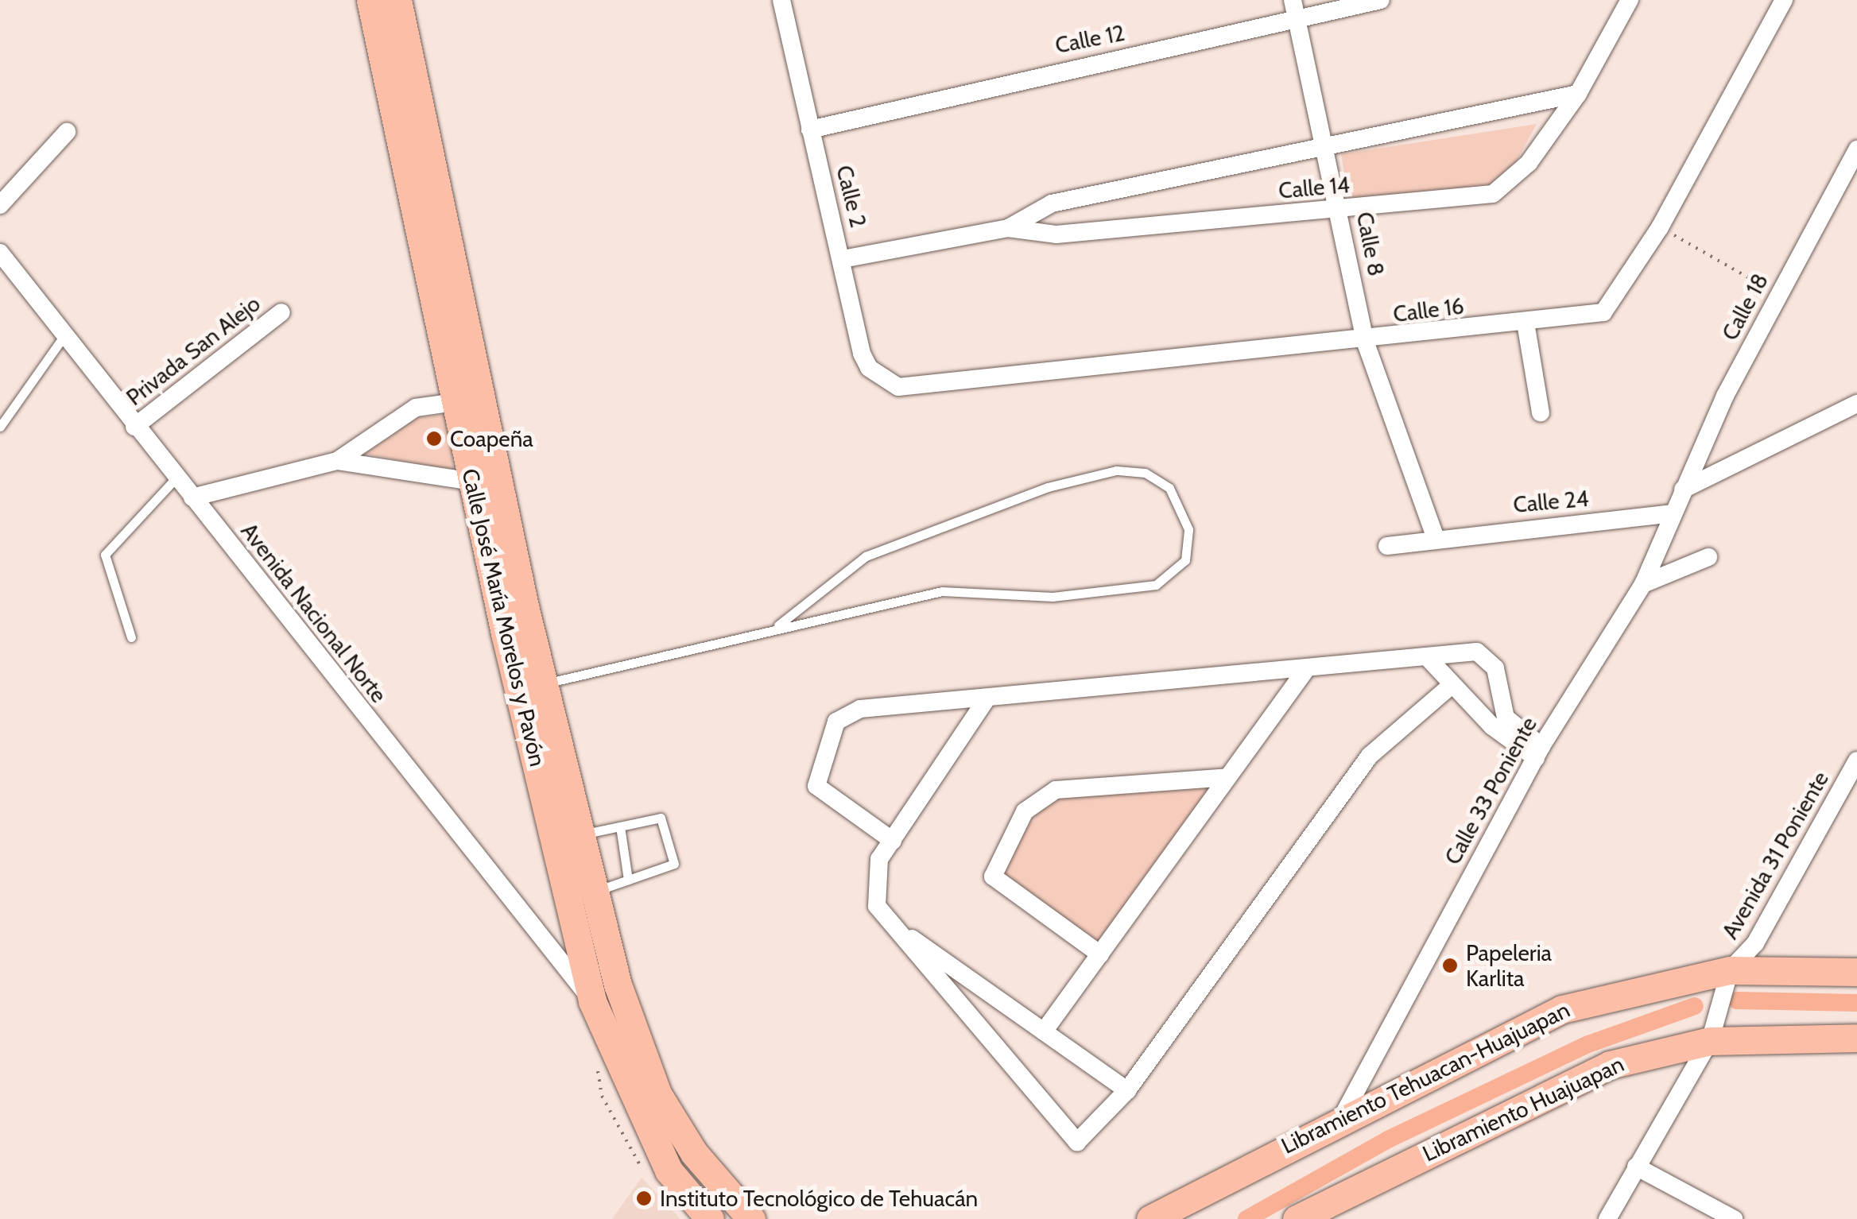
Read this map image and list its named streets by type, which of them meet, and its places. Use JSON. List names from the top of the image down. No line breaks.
{"streets":{"main road":["Calle José María Morelos y Pavón","Libramiento Tehuacan-Huajuapan","Libramiento Huajuapan"],"street":["Calle 12","Calle 14","Calle 2","Calle 8","Calle 18","Calle 16","Privada San Alejo","Calle 24","Avenida Nacional Norte","Calle 33 Poniente","Avenida 31 Poniente"]},"crossings":[["Calle 12","Calle 2"],["Calle 12","Calle 8"],["Calle 14","Calle 2"],["Calle 14","Calle 8"],["Calle 2","Calle 16"],["Calle 8","Calle 16"],["Calle 8","Calle 24"],["Calle 18","Calle 33 Poniente"],["Privada San Alejo","Avenida Nacional Norte"],["Calle 24","Calle 33 Poniente"],["Avenida Nacional Norte","Calle José María Morelos y Pavón"],["Calle 33 Poniente","Libramiento Tehuacan-Huajuapan"],["Avenida 31 Poniente","Libramiento Tehuacan-Huajuapan"]],"places":["Coapeña","Papeleria Karlita","Instituto Tecnológico de Tehuacán"]}
